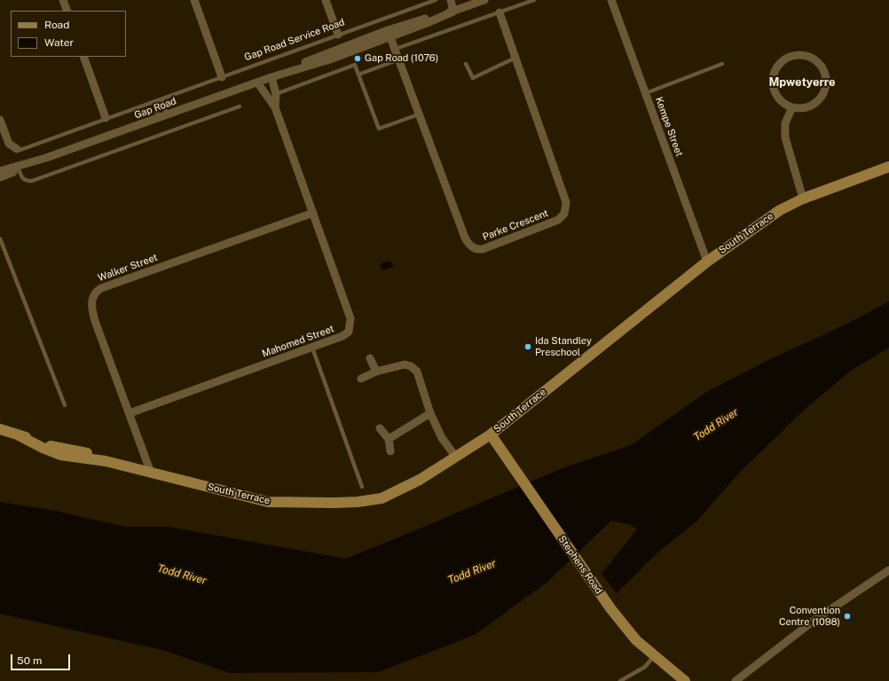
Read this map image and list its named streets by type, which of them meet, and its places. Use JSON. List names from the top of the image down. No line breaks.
{"streets":{"street":["Gap Road","Kempe Street","Parke Crescent","South Terrace","Walker Street","Mahomed Street","Stephens Road"],"lane":["Gap Road Service Road"]},"crossings":[["Gap Road","Parke Crescent"],["Gap Road","Mahomed Street"],["Kempe Street","South Terrace"],["South Terrace","Walker Street"],["South Terrace","Stephens Road"],["Walker Street","Mahomed Street"]],"districts":["Mpwetyerre"],"water":["Todd River"],"places":["Gap Road (1076)","Ida Standley Preschool","Convention Centre (1098)"],"legend":["Road","Water"],"scale_bar":"50 m"}
